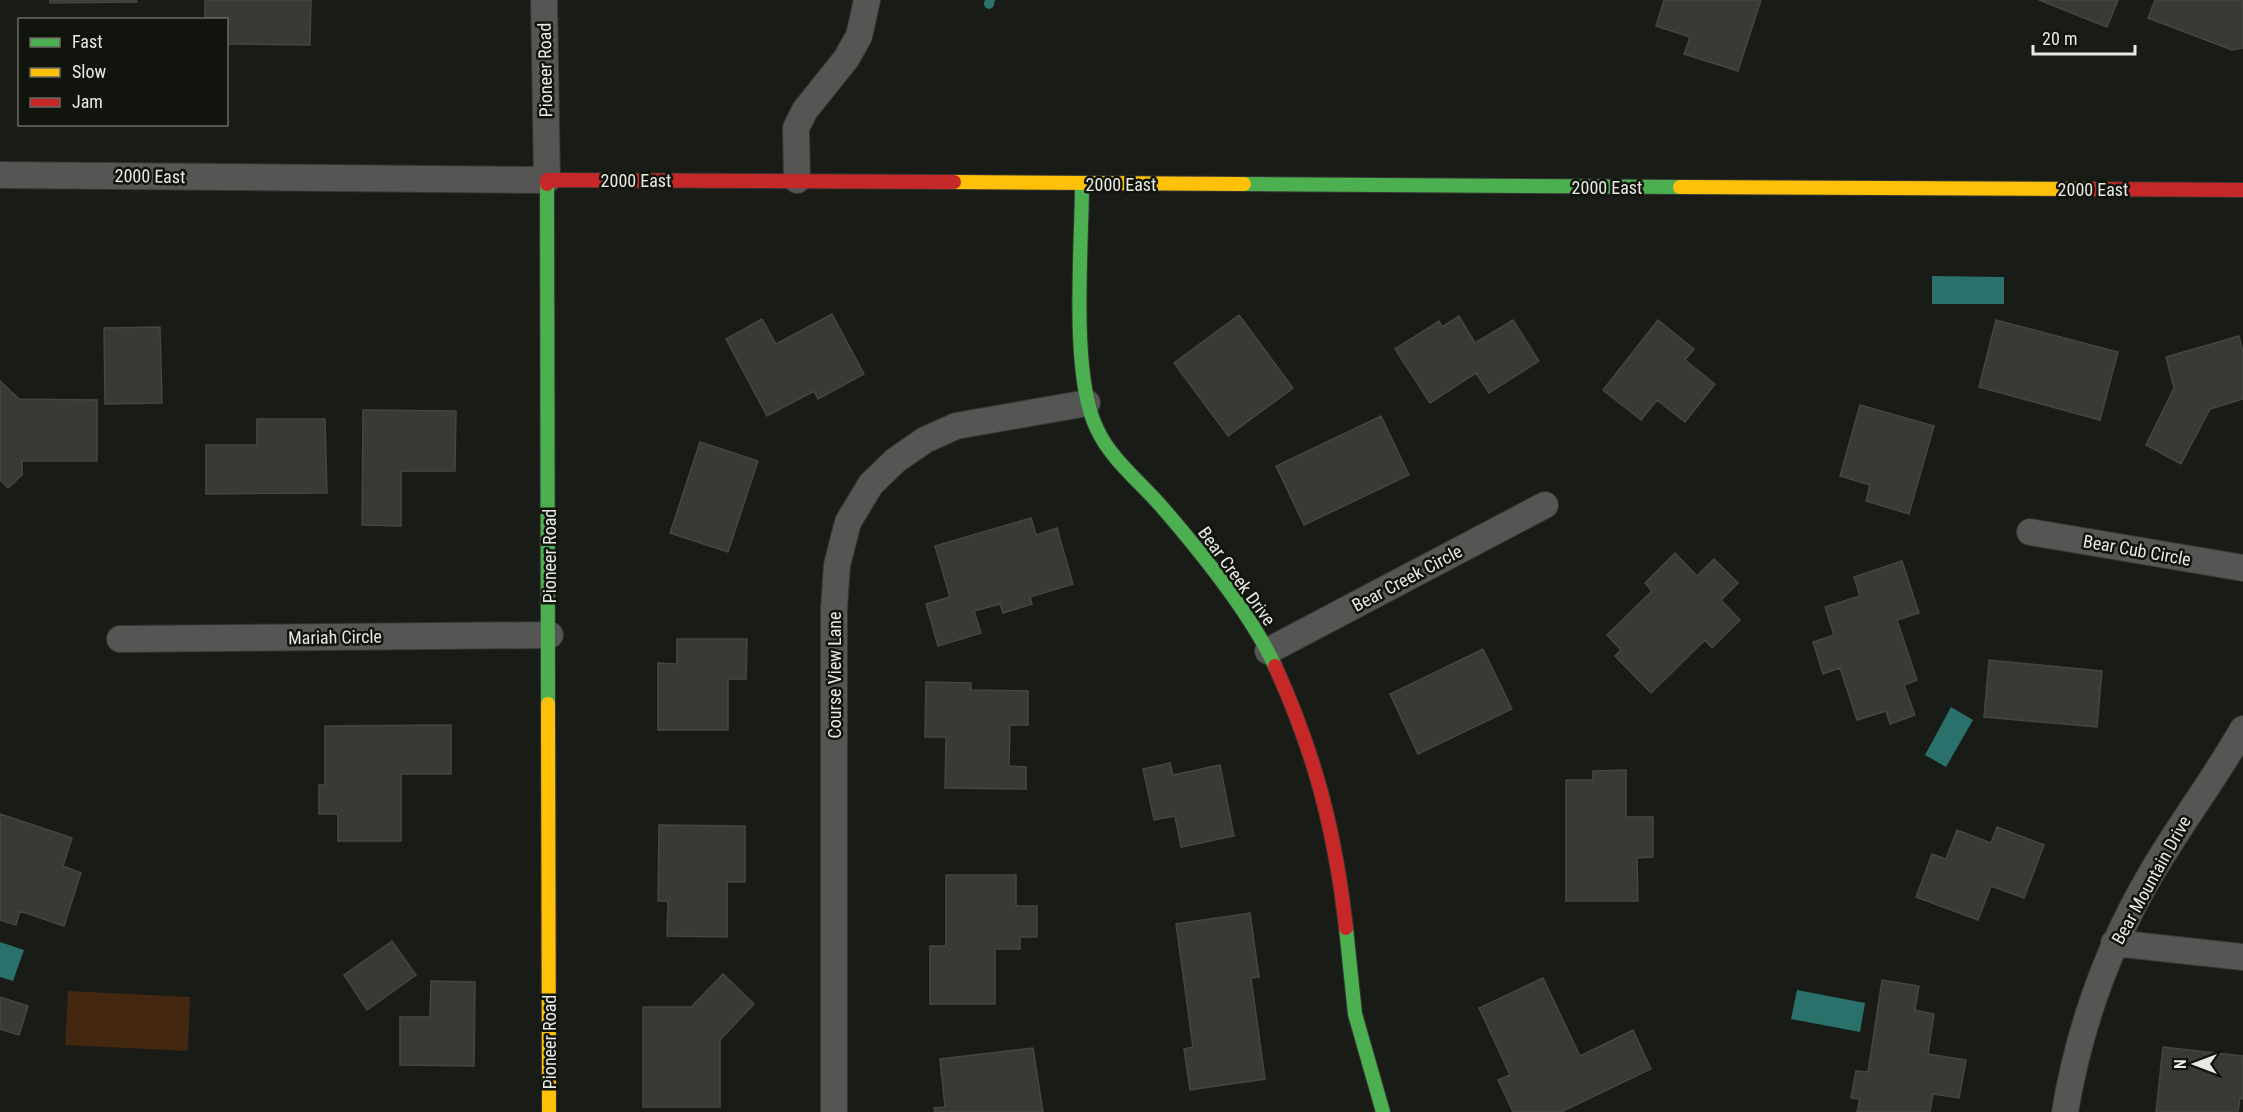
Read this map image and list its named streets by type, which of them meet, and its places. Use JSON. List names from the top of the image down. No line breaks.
{"streets":{"street":["Pioneer Road","2000 East","Bear Cub Circle","Bear Creek Drive","Bear Creek Circle","Mariah Circle","Course View Lane","Bear Mountain Drive"]},"crossings":[["Pioneer Road","2000 East"],["Pioneer Road","Mariah Circle"],["2000 East","Bear Creek Drive"],["Bear Creek Drive","Bear Creek Circle"],["Bear Creek Drive","Course View Lane"]],"legend":["Fast","Slow","Jam"],"scale_bar":"20 m","north":"left"}
